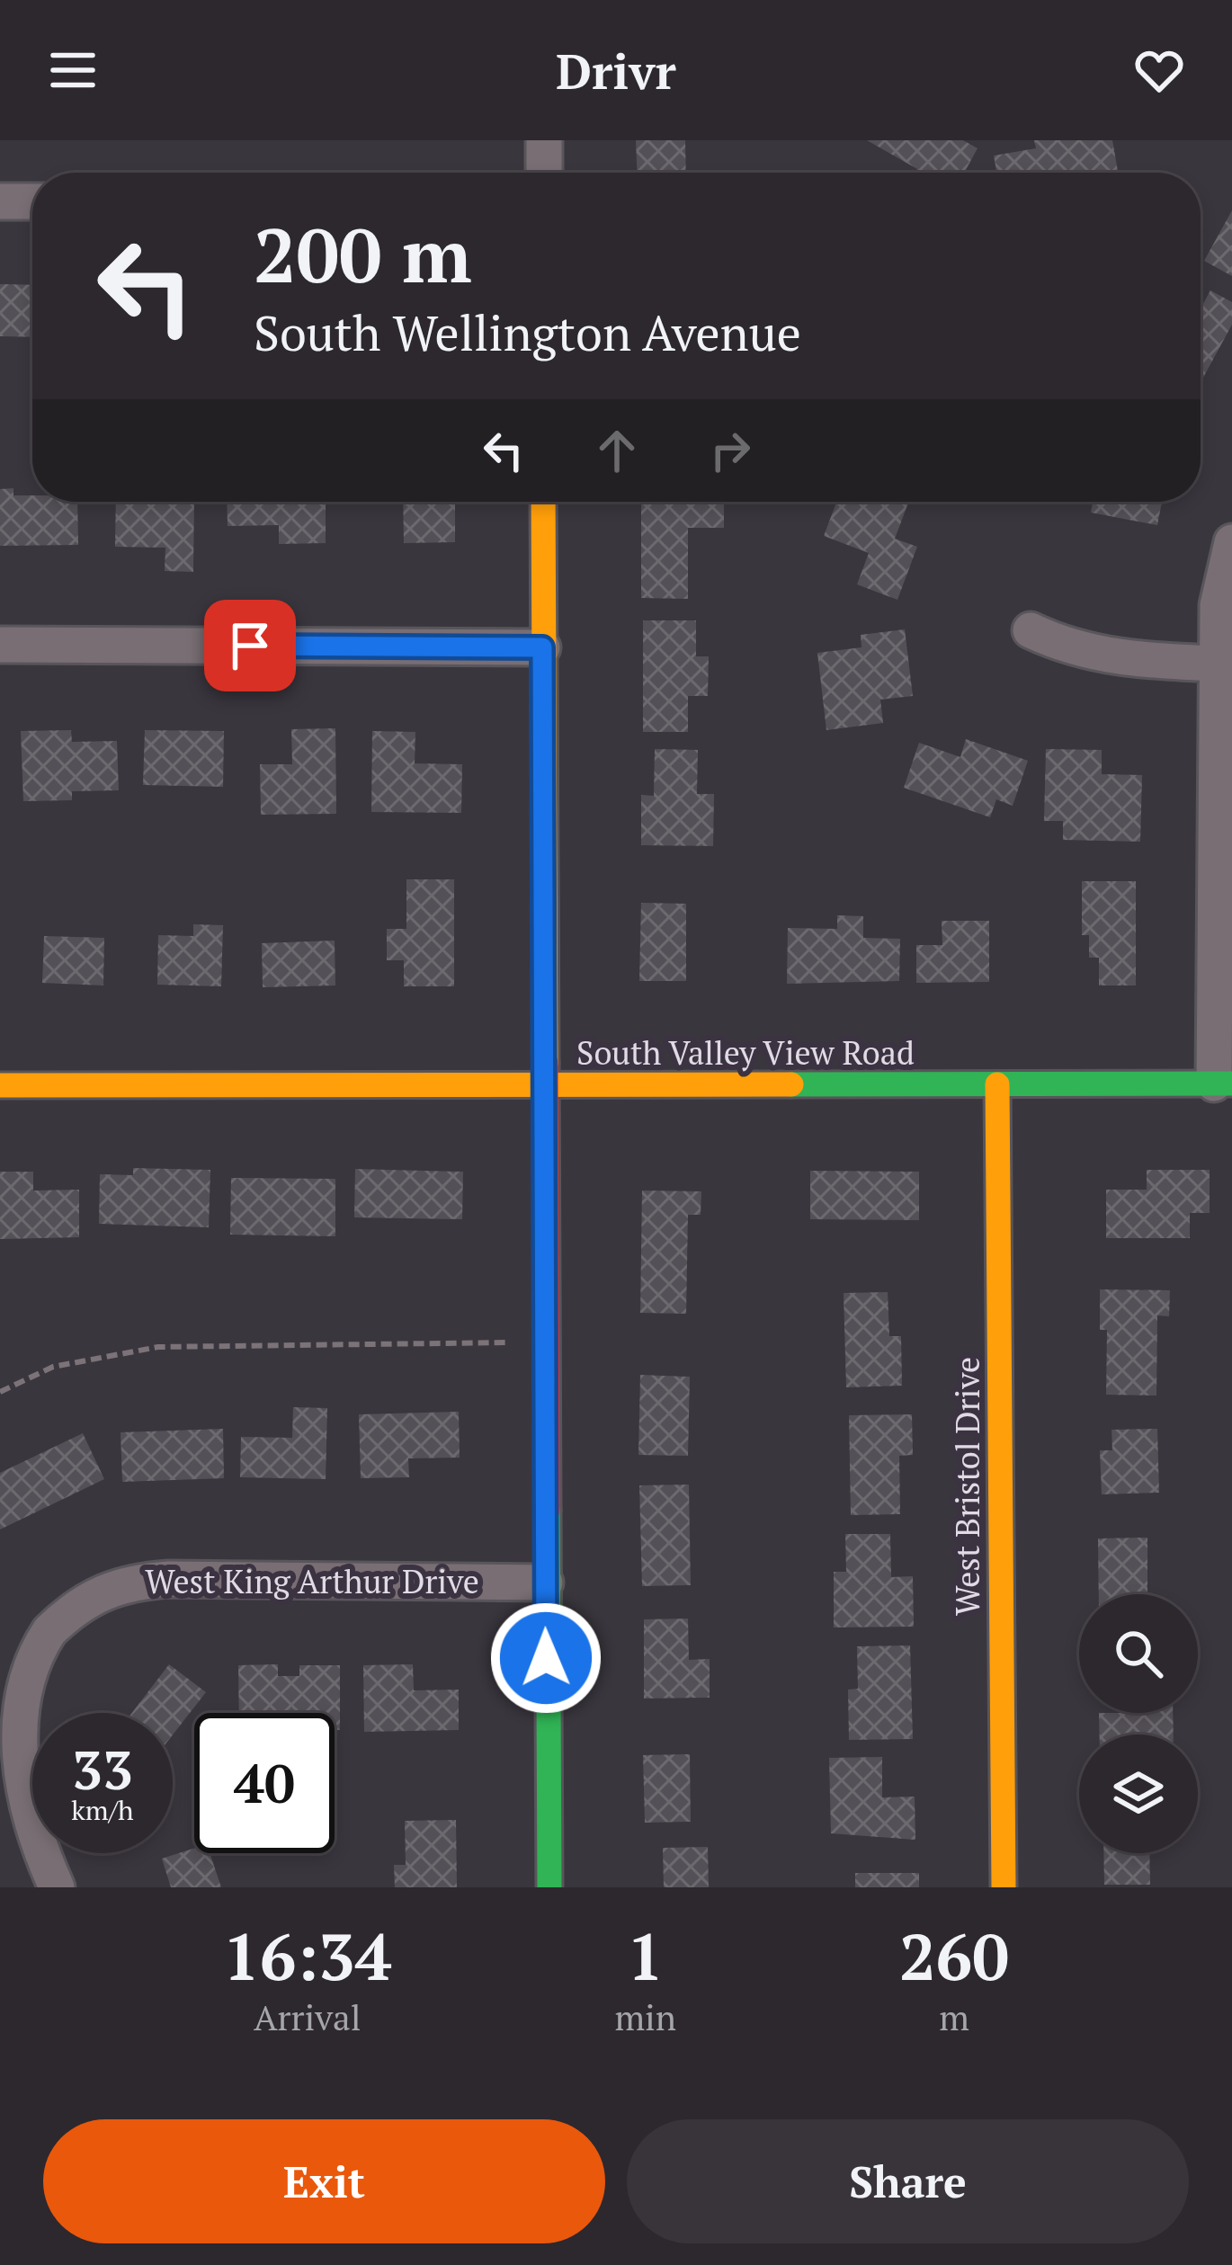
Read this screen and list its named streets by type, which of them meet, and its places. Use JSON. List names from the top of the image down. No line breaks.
{"streets":{"street":["South Valley View Road","West Bristol Drive","West King Arthur Drive"]},"crossings":[["South Valley View Road","West Bristol Drive"]],"page":{"header":"Drivr","turn":["200 m","South Wellington Avenue"],"speed":"33 km/h","limit":"40","eta":["16:34","Arrival","1","min","260","m"],"buttons":["Exit","Share"]}}
